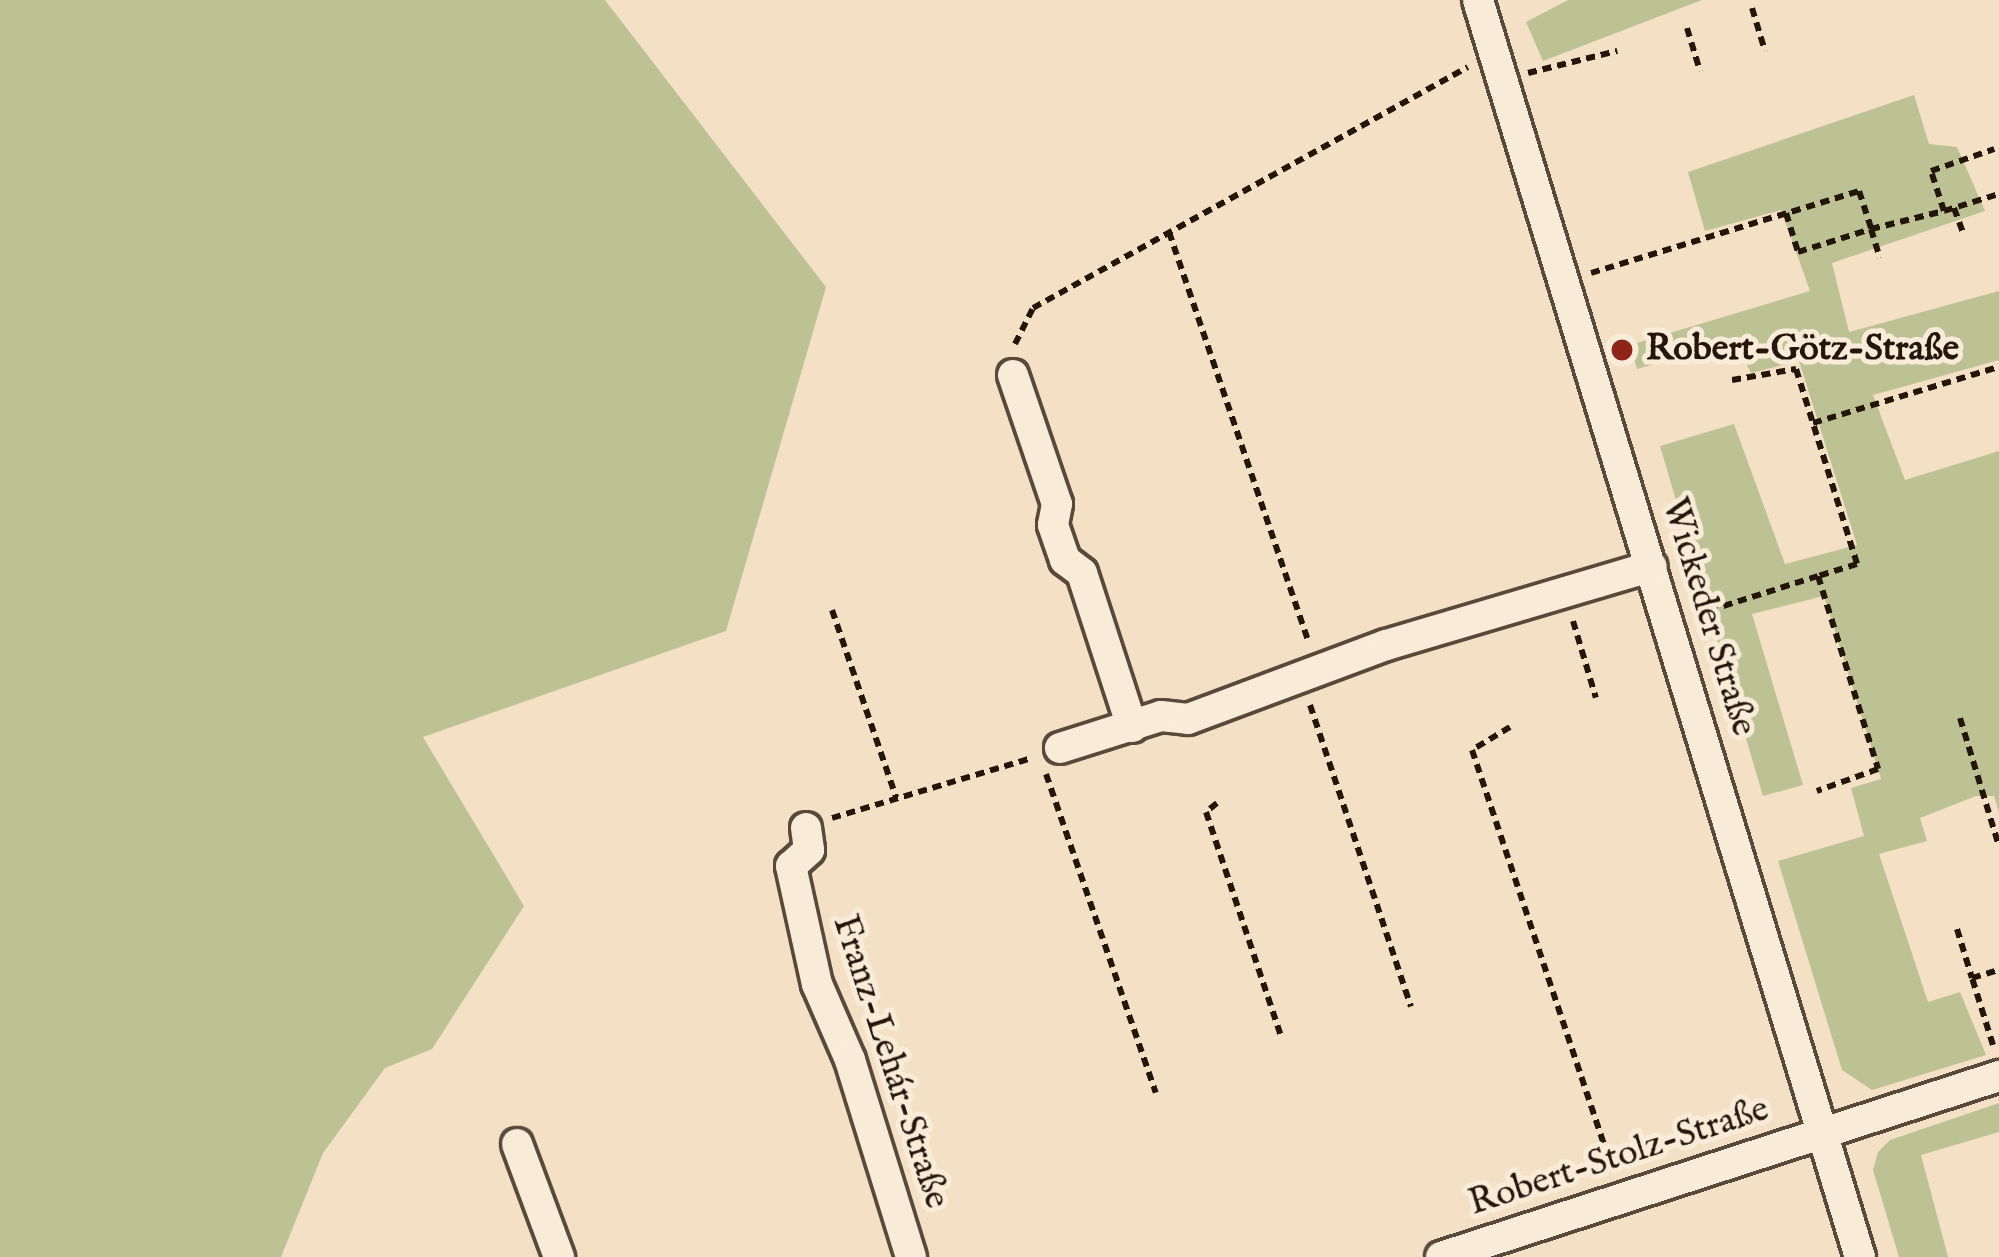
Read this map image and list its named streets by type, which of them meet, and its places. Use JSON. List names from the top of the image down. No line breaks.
{"streets":{"street":["Wickeder Straße","Franz-Lehár-Straße","Robert-Stolz-Straße"]},"crossings":[["Wickeder Straße","Robert-Stolz-Straße"]],"places":["Robert-Götz-Straße"]}
